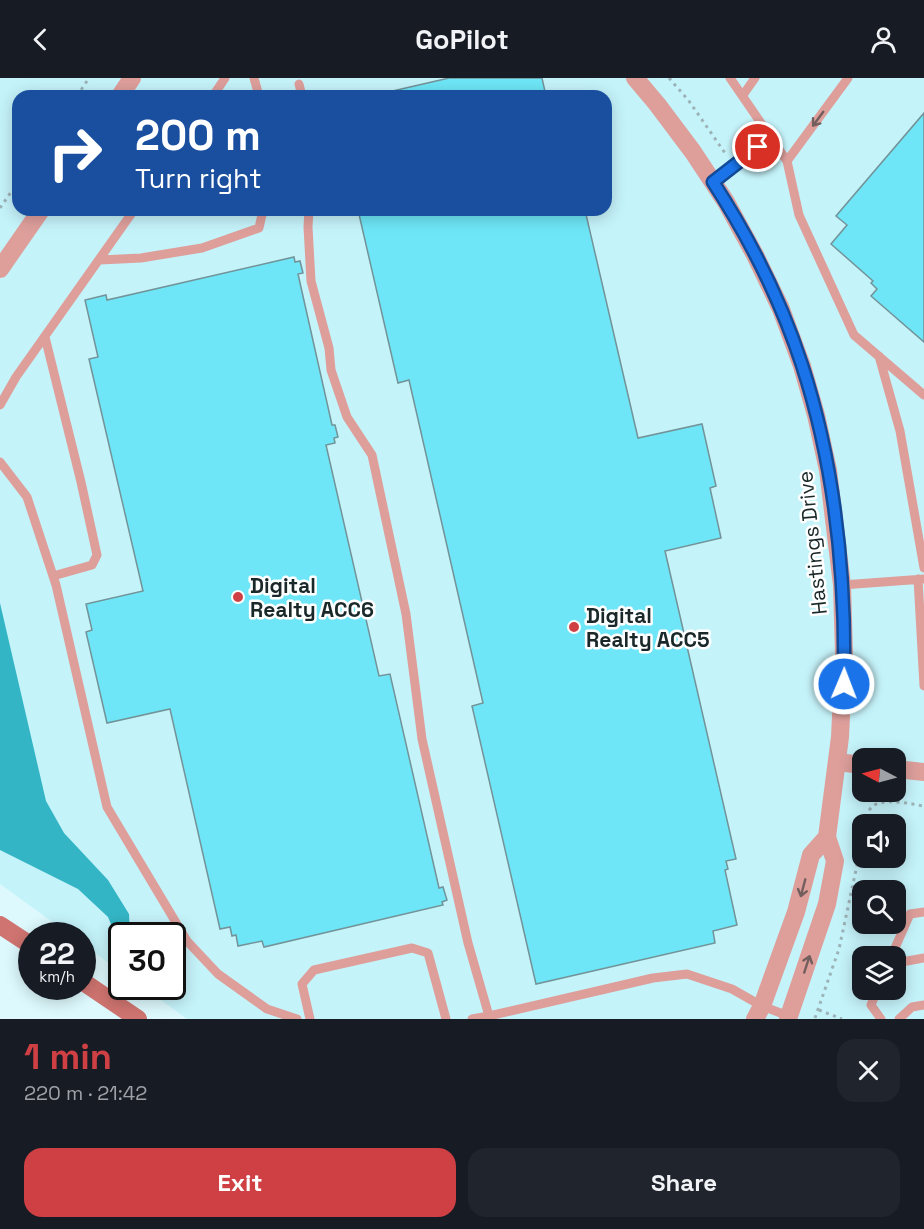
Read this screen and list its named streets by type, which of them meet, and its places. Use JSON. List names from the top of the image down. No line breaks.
{"streets":{"street":["Hastings Drive"]},"places":["Digital Realty ACC6","Digital Realty ACC5"],"north":"left","page":{"header":"GoPilot","turn":["200 m","Turn right"],"speed":"22 km/h","limit":"30","heading":["1 min","220 m · 21:42"],"buttons":["Exit","Share"]}}
